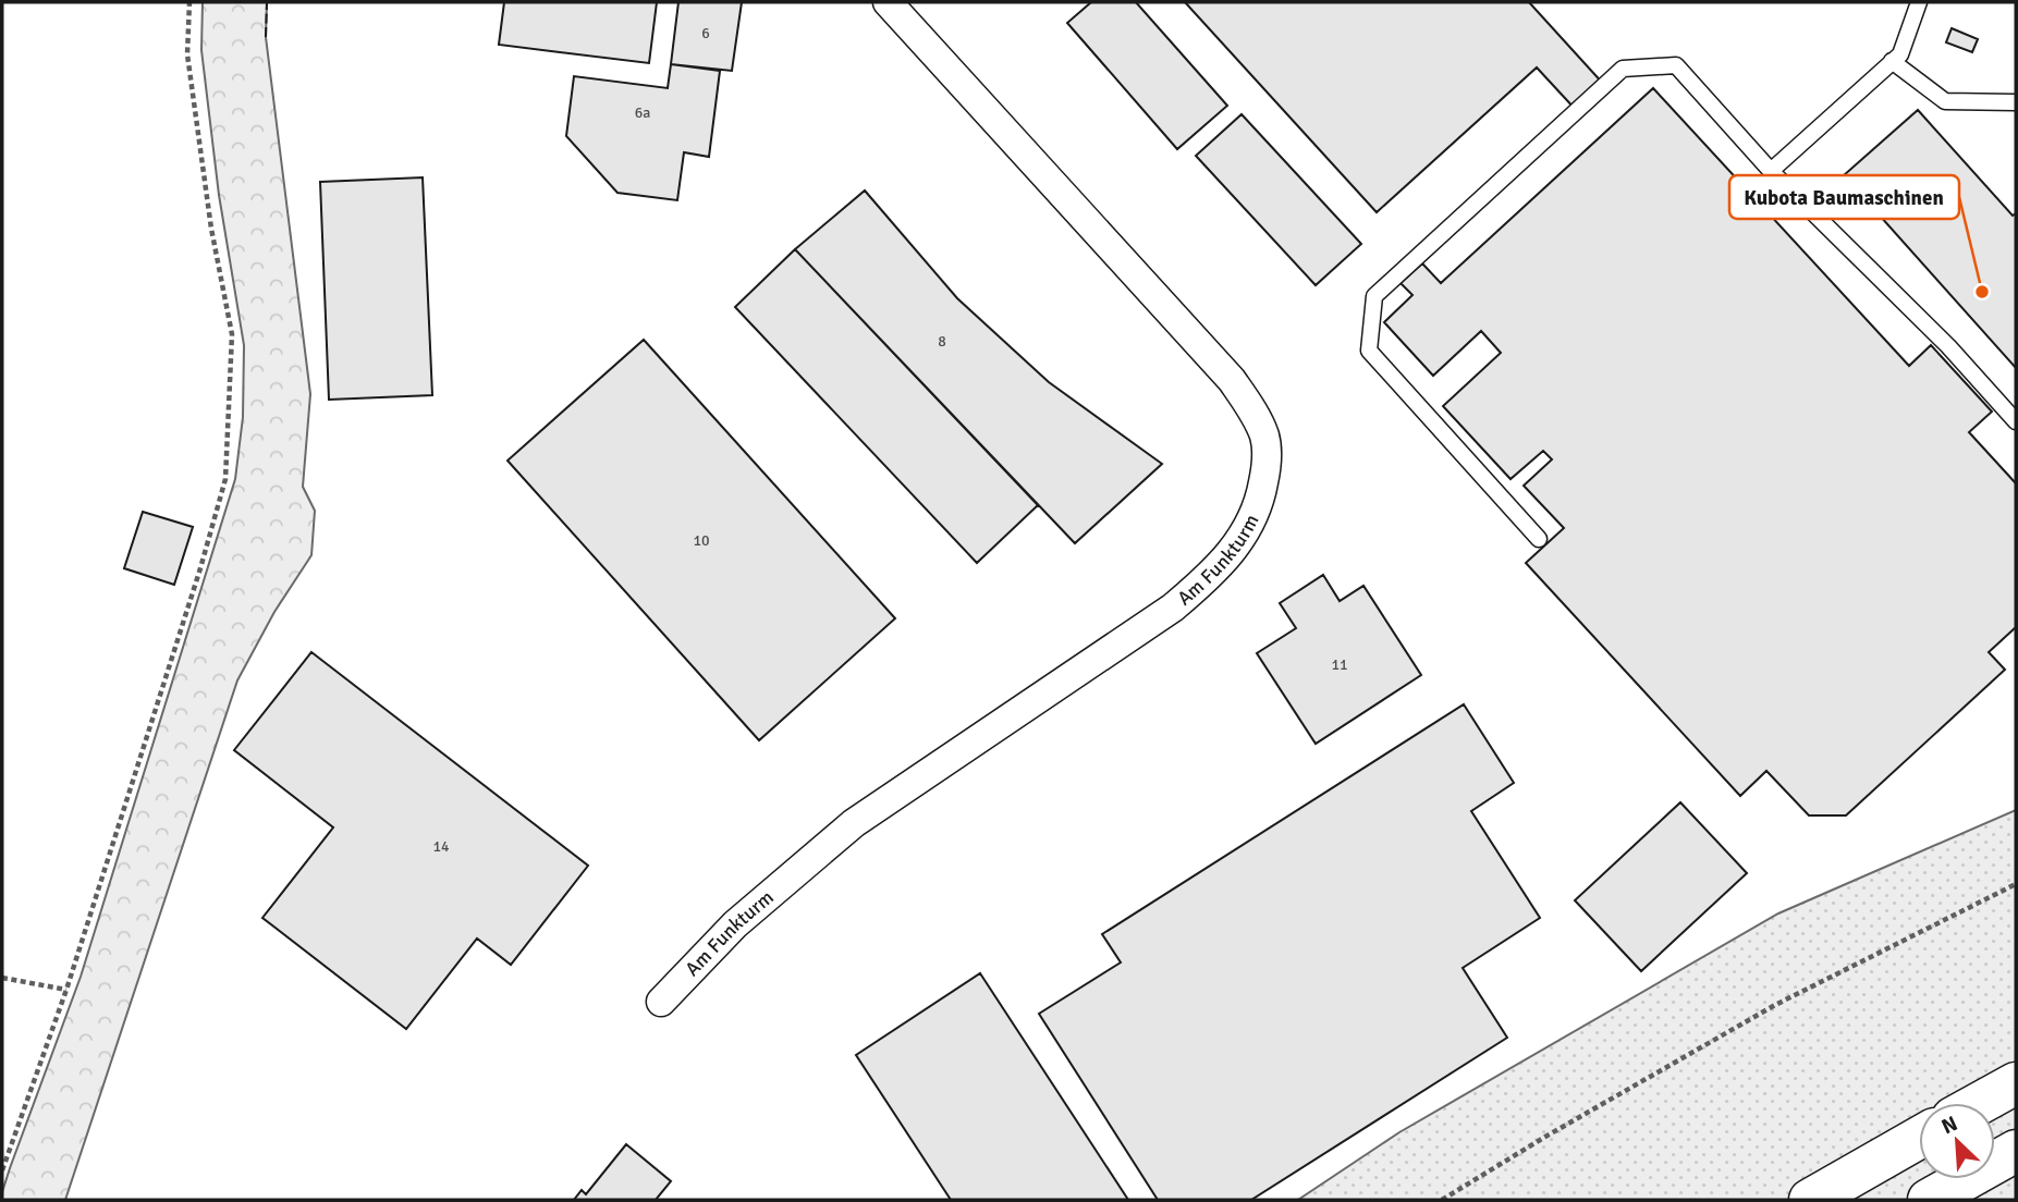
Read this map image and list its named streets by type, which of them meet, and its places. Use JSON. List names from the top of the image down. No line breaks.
{"streets":{"street":["Am Funkturm"]},"places":["Kubota Baumaschinen"],"house_numbers":["6","6a","8","10","11","14"],"north":"top left"}
